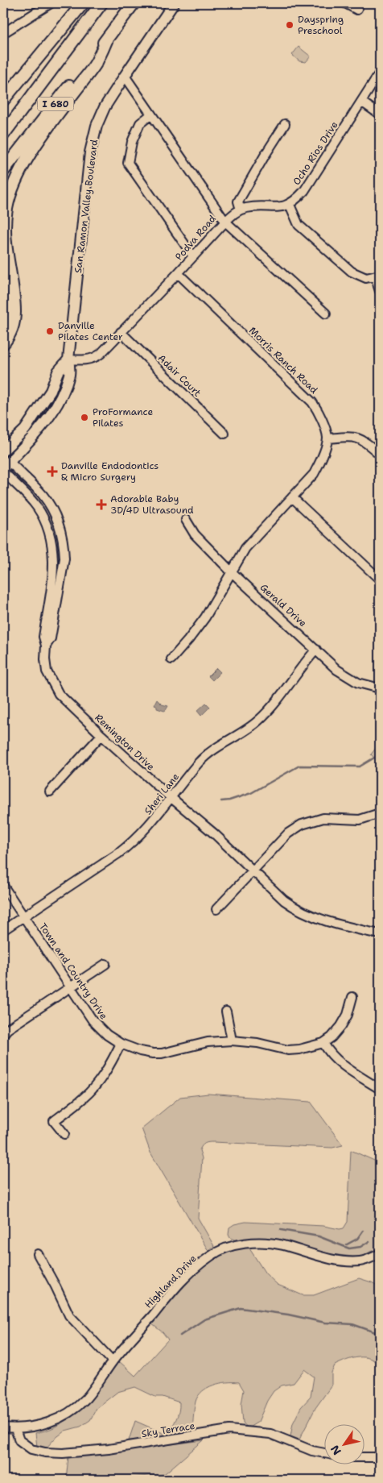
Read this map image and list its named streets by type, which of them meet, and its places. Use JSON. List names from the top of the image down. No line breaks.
{"streets":{"highway":["I 680"],"main road":["San Ramon Valley Boulevard"],"street":["Ocho Rios Drive","Podva Road","Morris Ranch Road","Adair Court","Gerald Drive","Remington Drive","Sheri Lane","Town and Country Drive","Highland Drive","Sky Terrace"]},"crossings":[["San Ramon Valley Boulevard","Podva Road"],["San Ramon Valley Boulevard","Remington Drive"],["Podva Road","Morris Ranch Road"],["Podva Road","Adair Court"],["Gerald Drive","Sheri Lane"],["Remington Drive","Sheri Lane"],["Sheri Lane","Town and Country Drive"],["Highland Drive","Sky Terrace"]],"places":{"other":["Dayspring Preschool","Danville Pilates Center","ProFormance Pilates"],"health":["Danville Endodontics & Micro Surgery","Adorable Baby 3D/4D Ultrasound"]},"north":"bottom left"}
